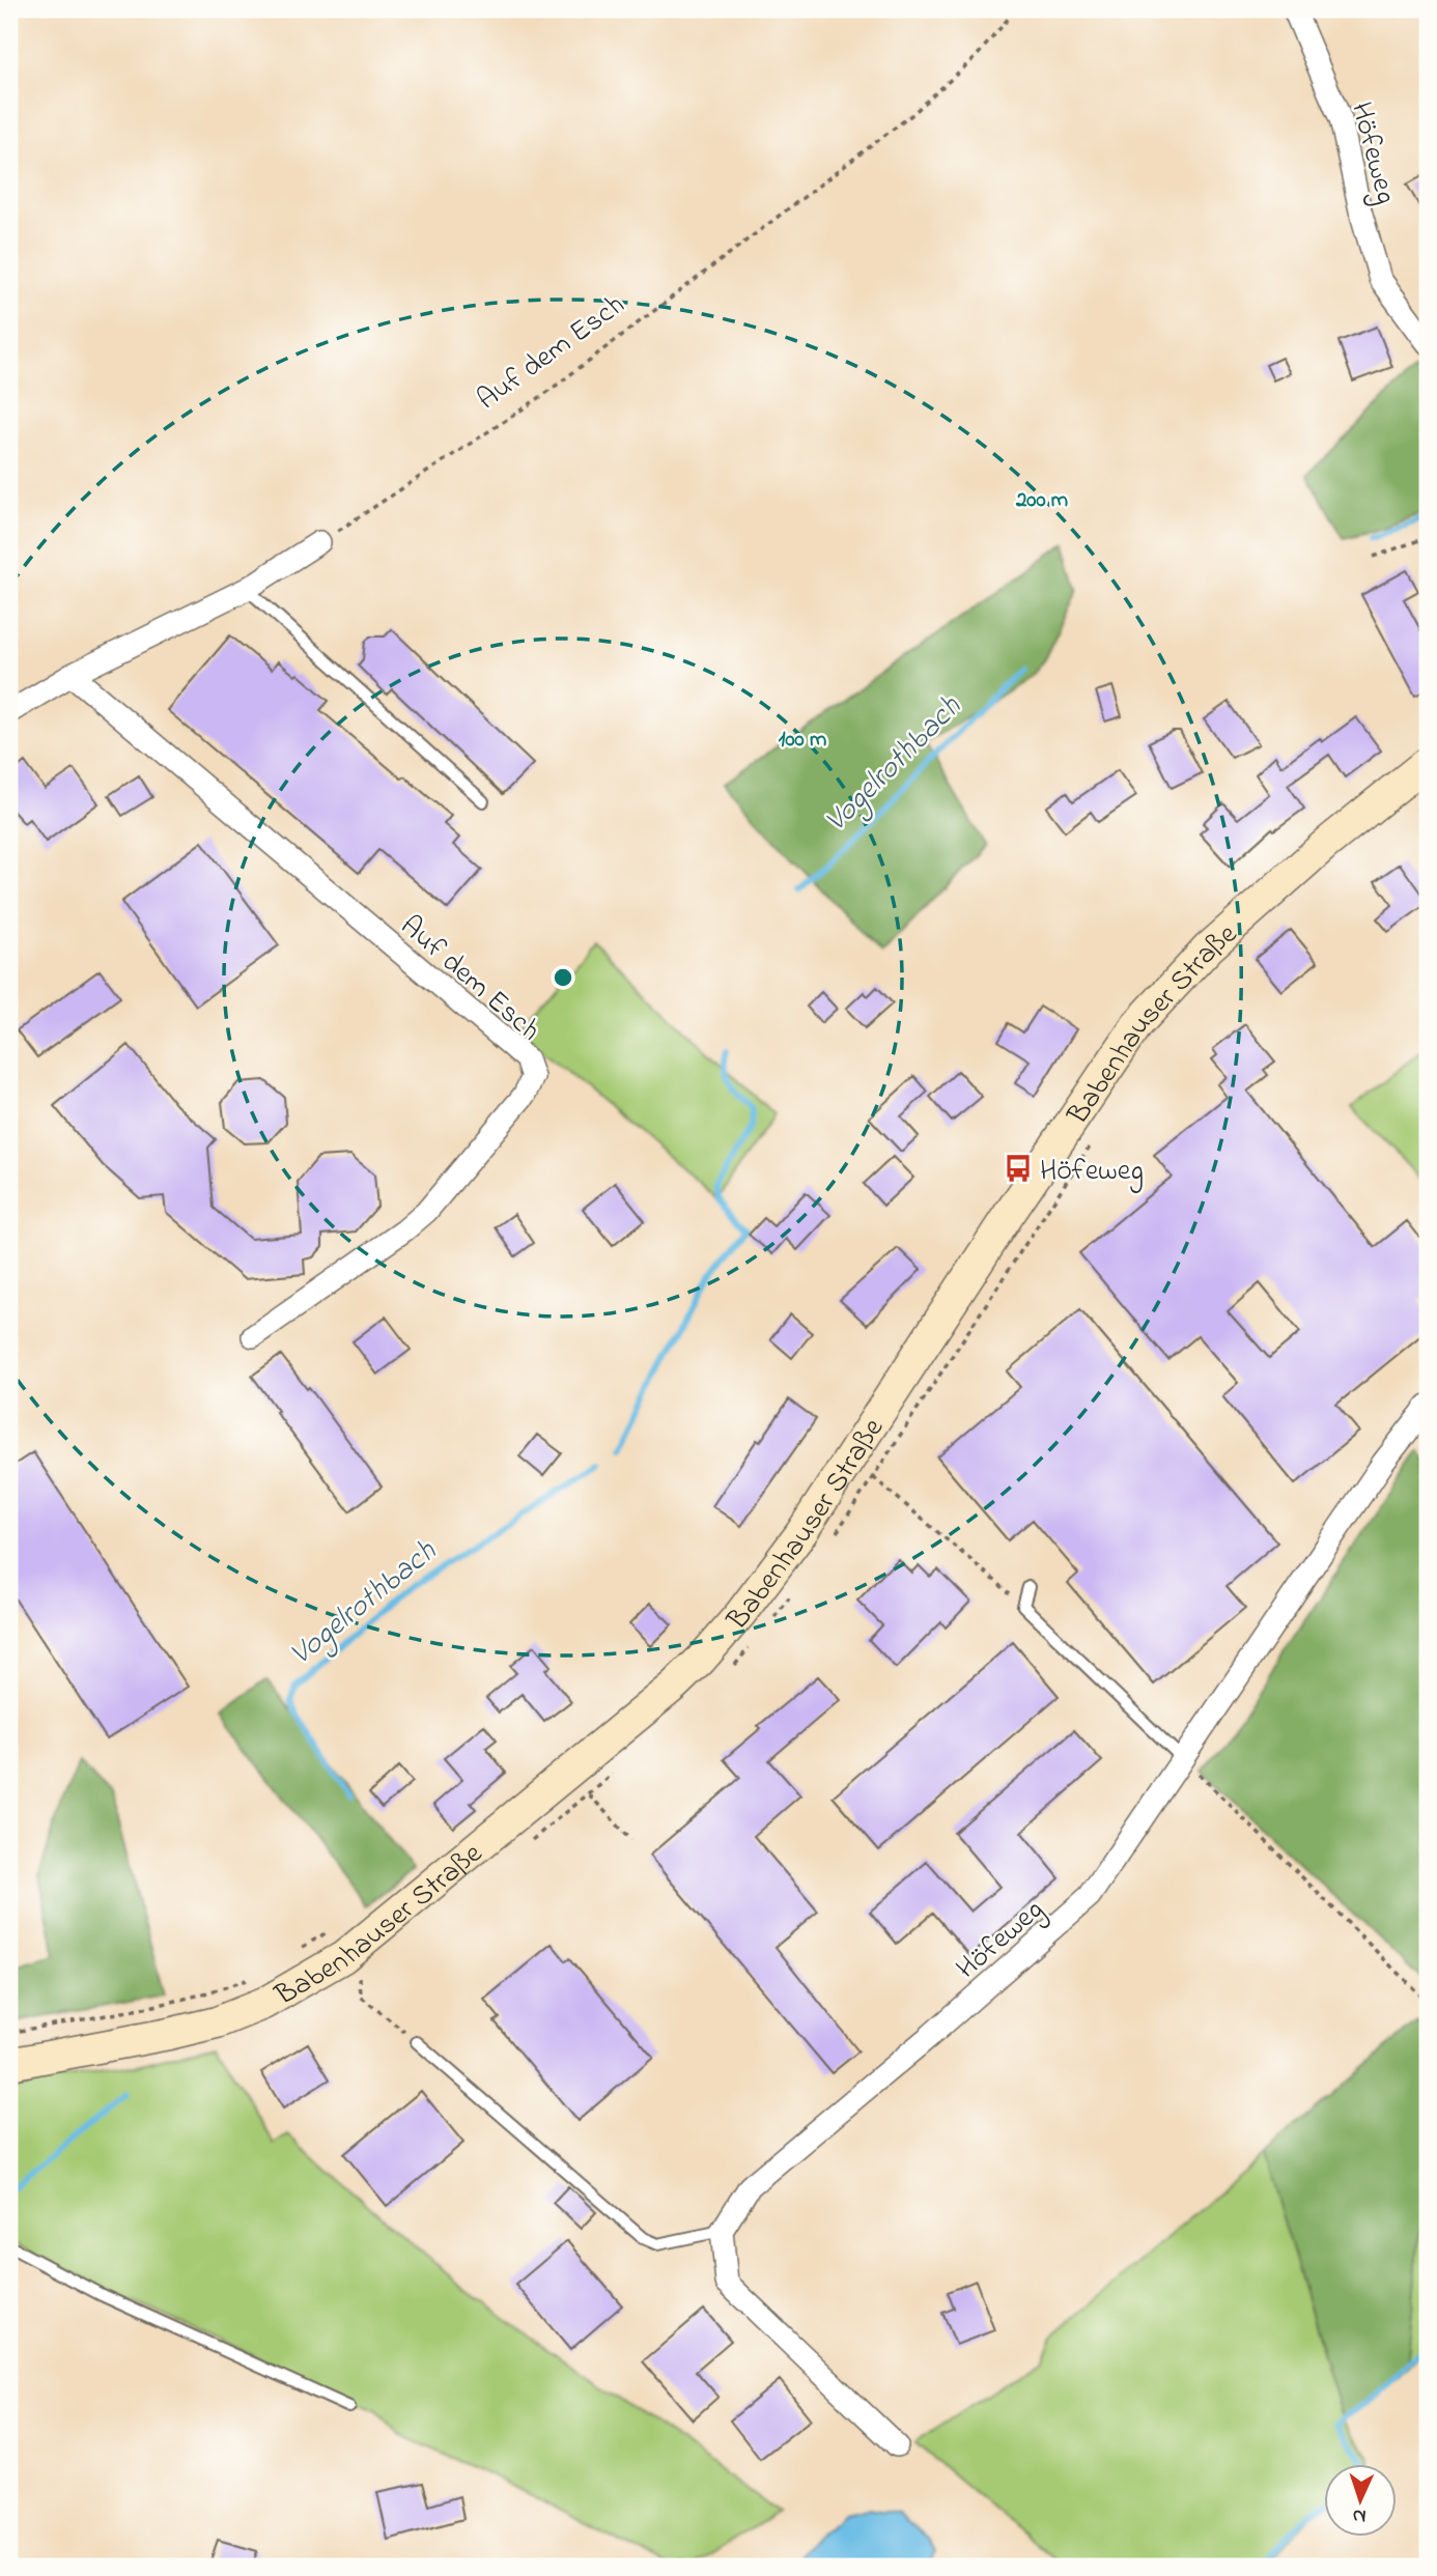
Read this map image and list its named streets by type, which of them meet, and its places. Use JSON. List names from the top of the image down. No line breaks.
{"streets":{"main road":["Babenhauser Straße"],"street":["Höfeweg","Auf dem Esch"]},"water":["Vogelrothbach"],"places":{"bus stop":["Höfeweg"]},"north":"bottom","rings":["200 m","100 m"]}
